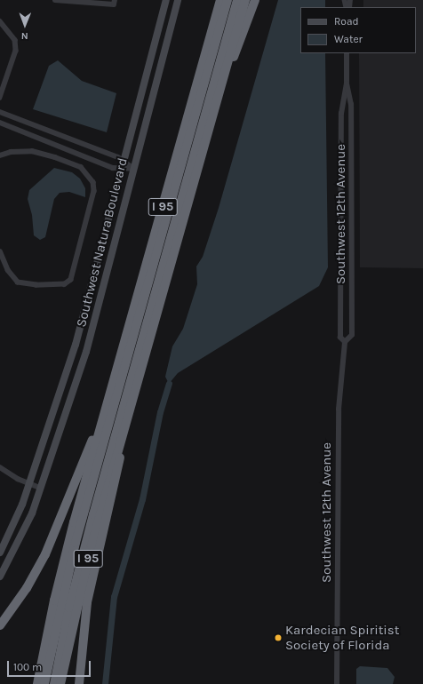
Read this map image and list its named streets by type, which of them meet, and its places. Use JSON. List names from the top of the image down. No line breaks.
{"streets":{"highway":["I 95"],"street":["Southwest 12th Avenue","Southwest Natura Boulevard"]},"places":["Kardecian Spiritist Society of Florida"],"legend":["Road","Water"],"scale_bar":"100 m","north":"bottom"}
